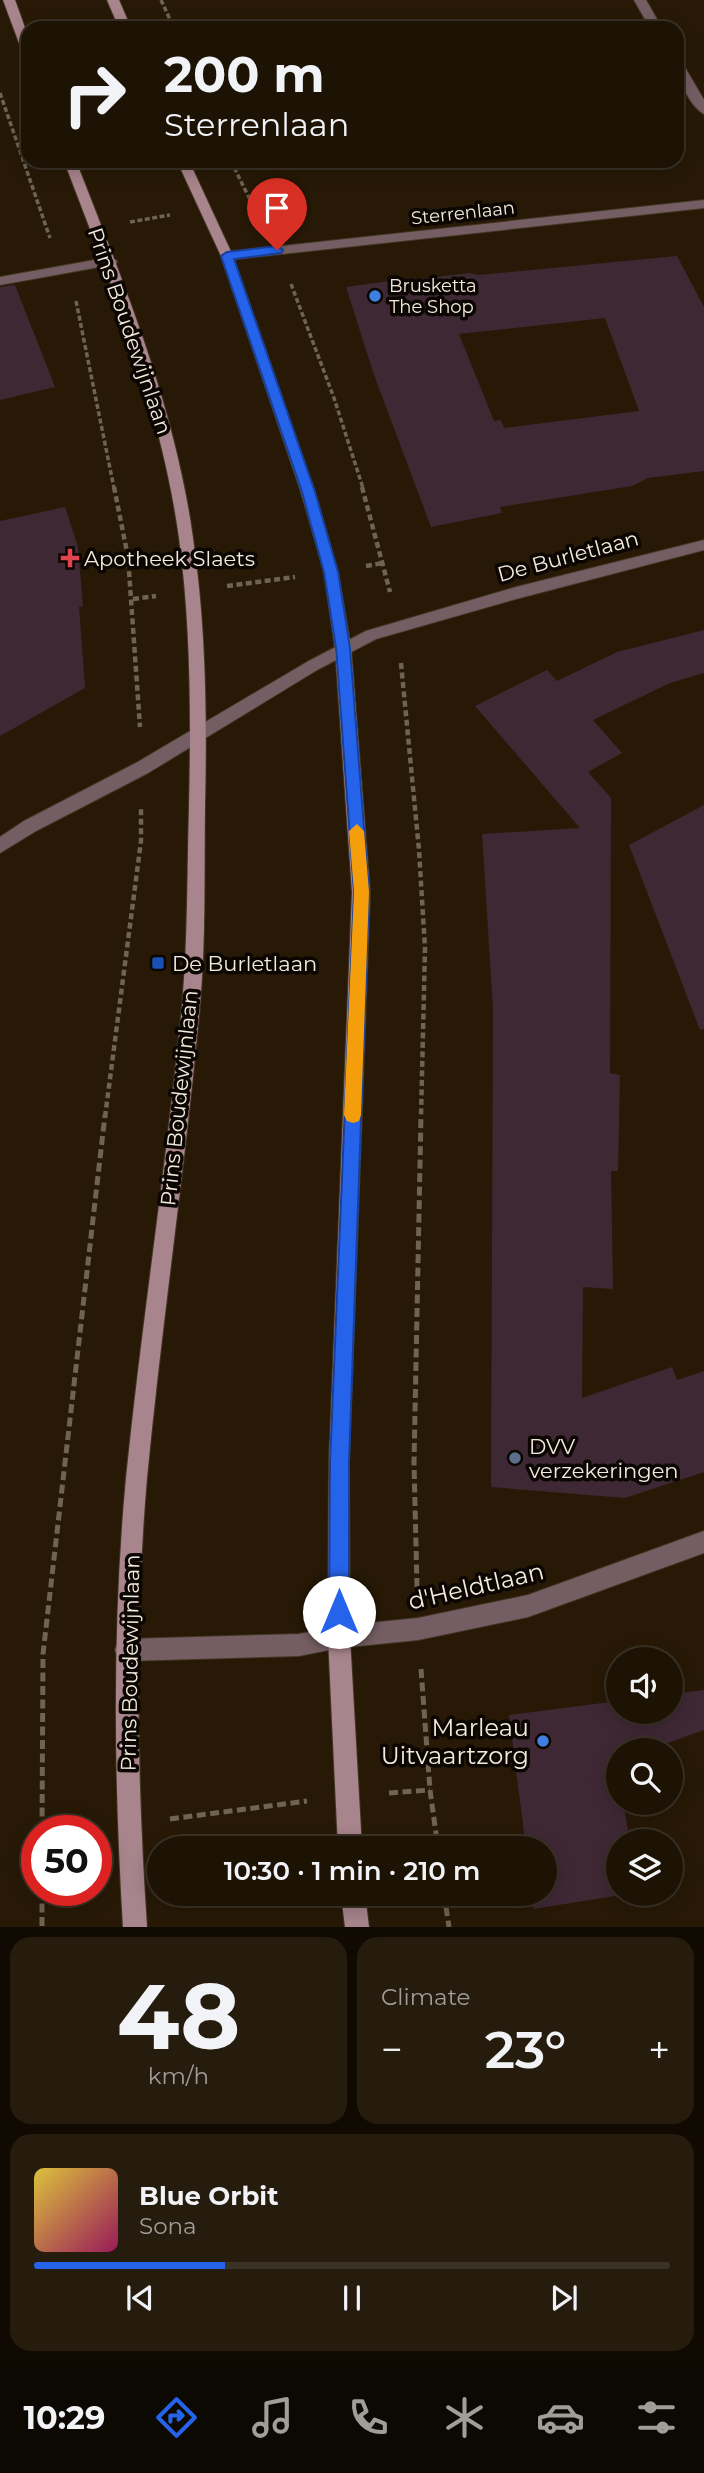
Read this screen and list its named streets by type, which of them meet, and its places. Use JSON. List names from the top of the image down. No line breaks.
{"streets":{"main road":["Prins Boudewijnlaan"],"street":["Sterrenlaan","De Burletlaan","d'Heldtlaan"]},"crossings":[["Prins Boudewijnlaan","De Burletlaan"],["Prins Boudewijnlaan","d'Heldtlaan"]],"places":{"other":["Brusketta The Shop","DVV verzekeringen","Marleau Uitvaartzorg"],"health":["Apotheek Slaets"],"transit":["De Burletlaan"]},"page":{"turn":["200 m","Sterrenlaan"],"limit":"50","trip":"10:30 · 1 min · 210 m","tile":[["48","km/h"],"Climate"],"heat":["−","23°","+"],"song":["Blue Orbit","Sona"],"tabs":"10:29"}}
